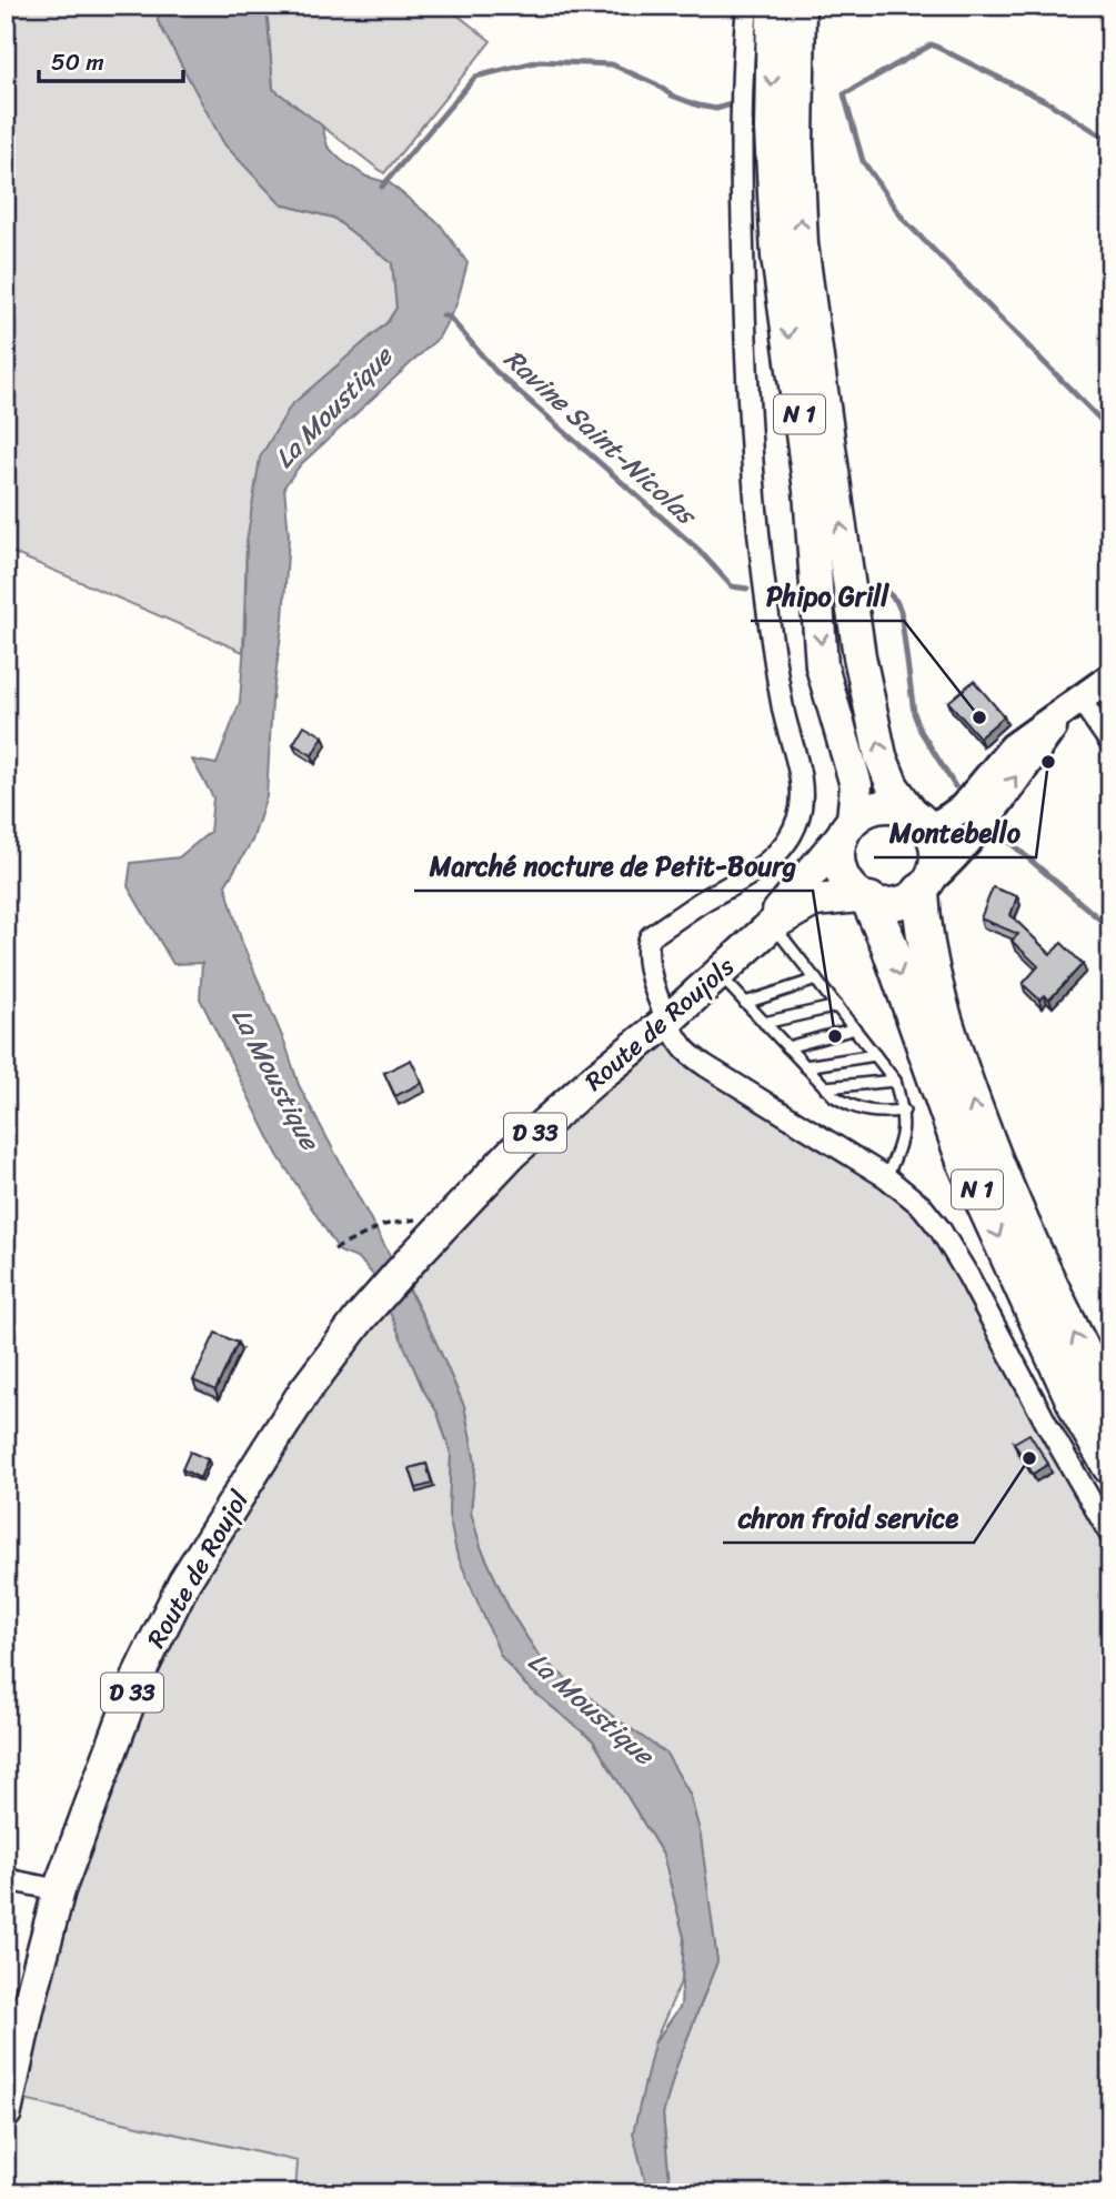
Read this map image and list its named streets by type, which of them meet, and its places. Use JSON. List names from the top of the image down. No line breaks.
{"streets":{"highway":["N 1"],"main road":["Route de Roujols","D 33","Route de Roujol"]},"crossings":[["N 1","Route de Roujols"],["Route de Roujols","Route de Roujol"]],"water":["La Moustique","Ravine Saint-Nicolas"],"places":["Phipo Grill","Montebello","Marché nocture de Petit-Bourg","chron froid service"],"scale_bar":"50 m"}
